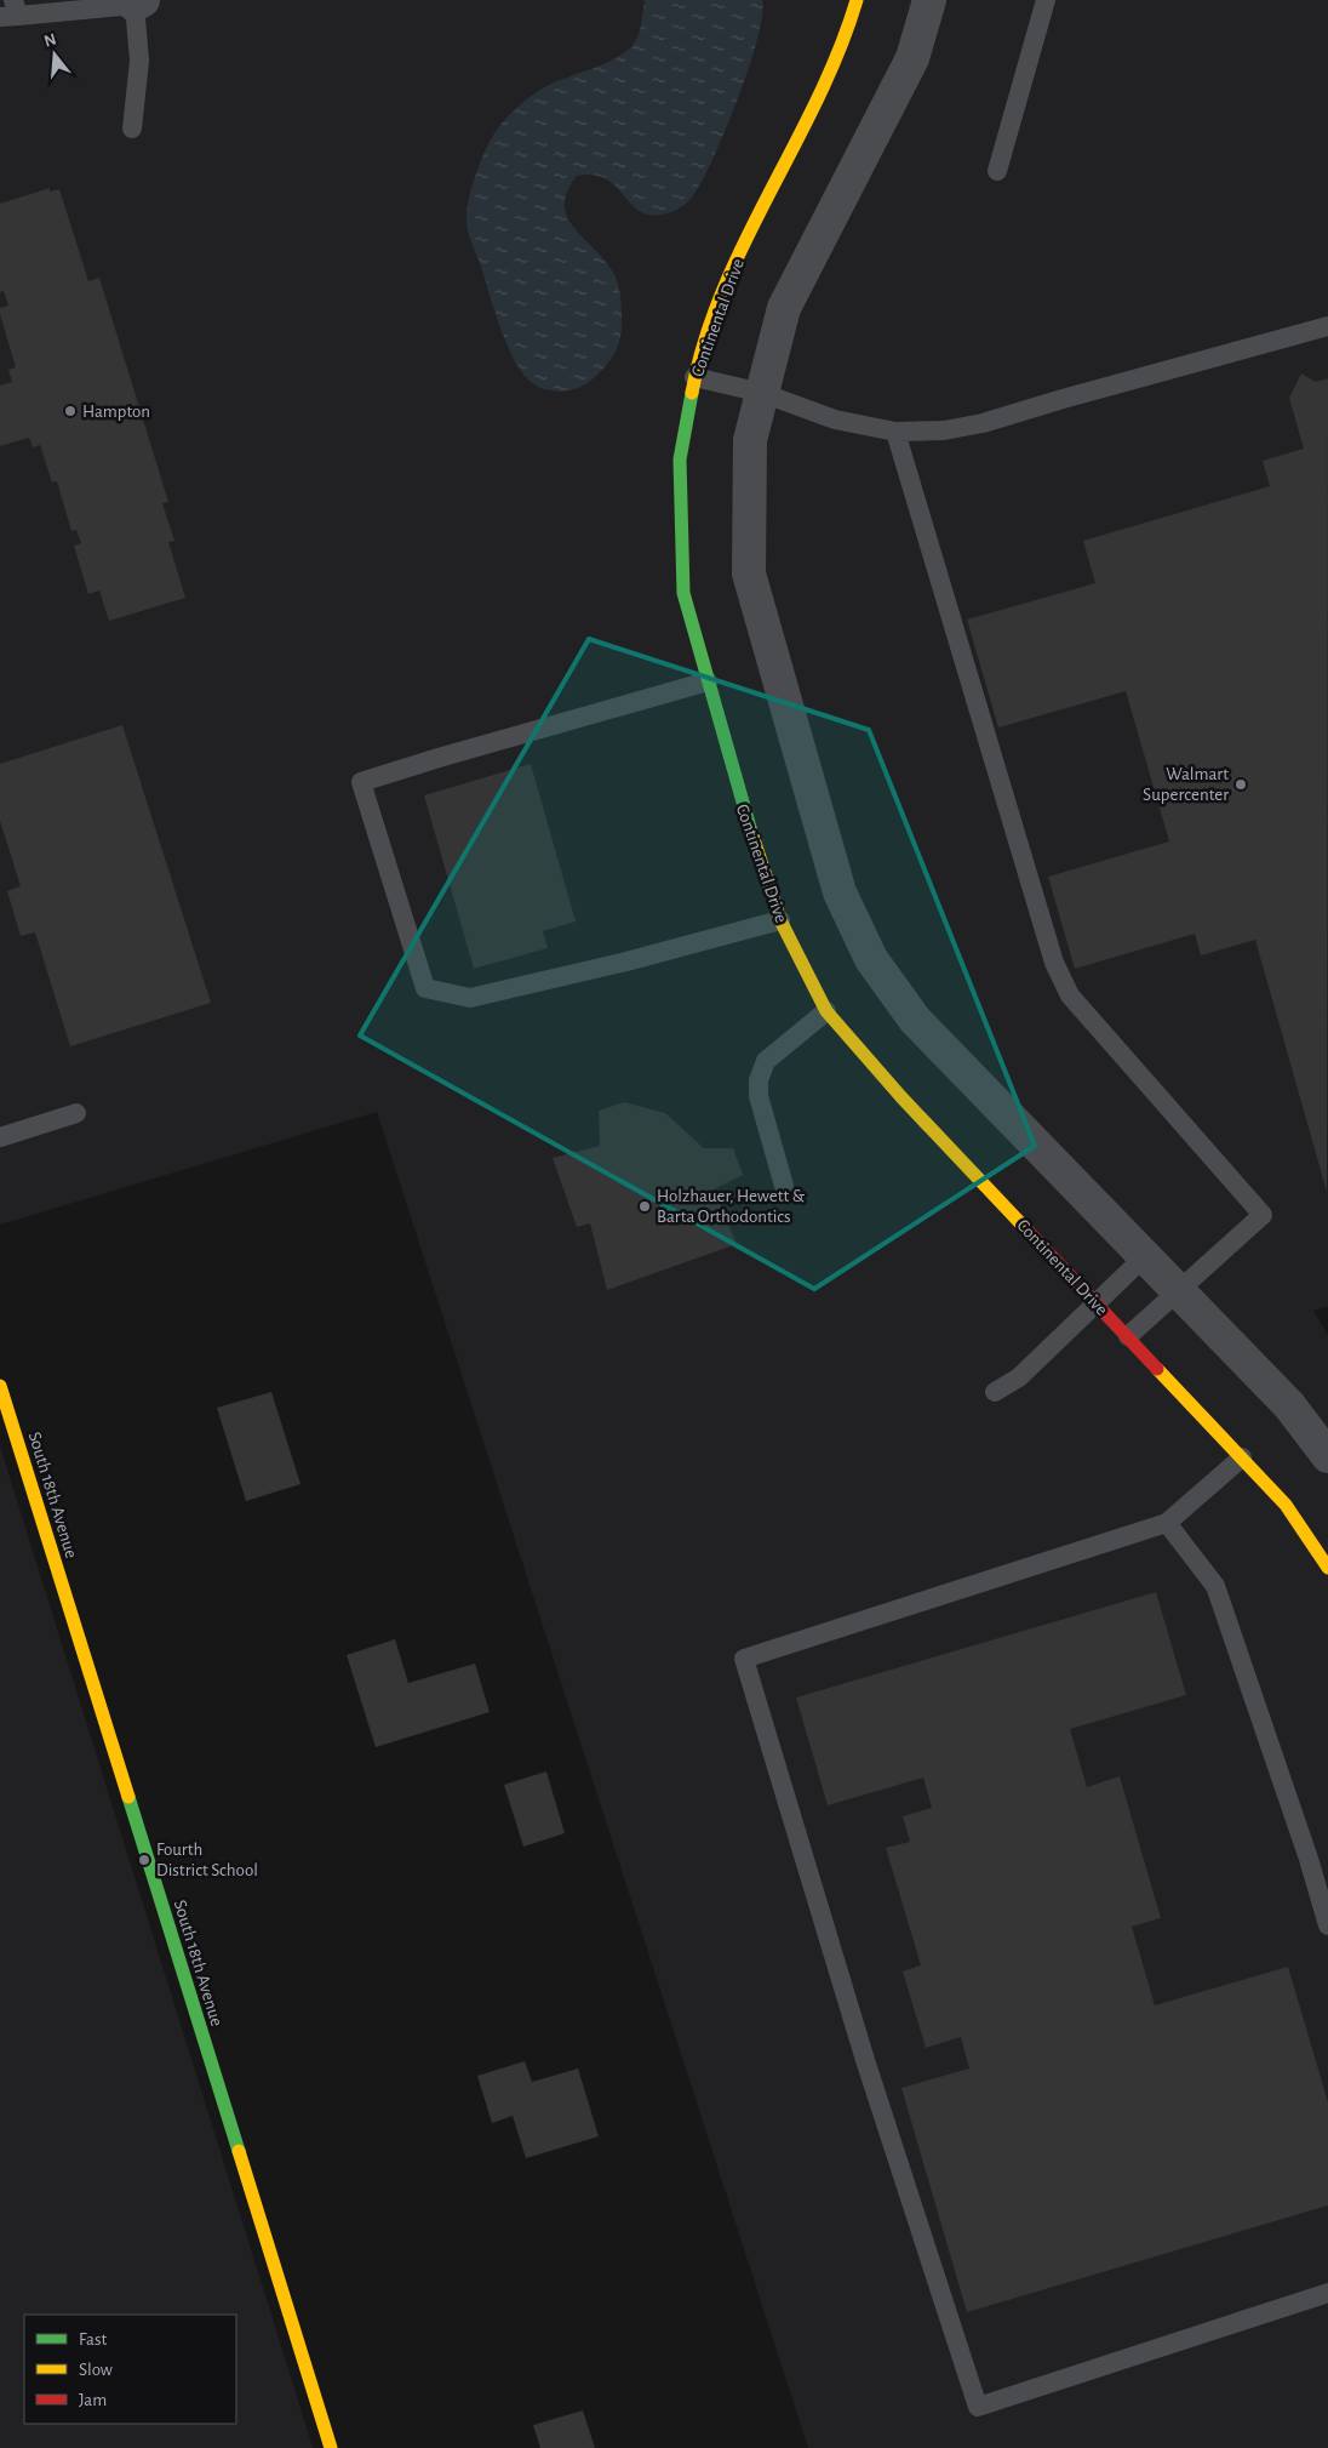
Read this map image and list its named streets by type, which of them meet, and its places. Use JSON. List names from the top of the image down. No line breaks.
{"streets":{"street":["Continental Drive","South 18th Avenue"]},"places":["Hampton","Walmart Supercenter","Holzhauer, Hewett & Barta Orthodontics","Fourth District School"],"legend":["Fast","Slow","Jam"],"north":"top"}
